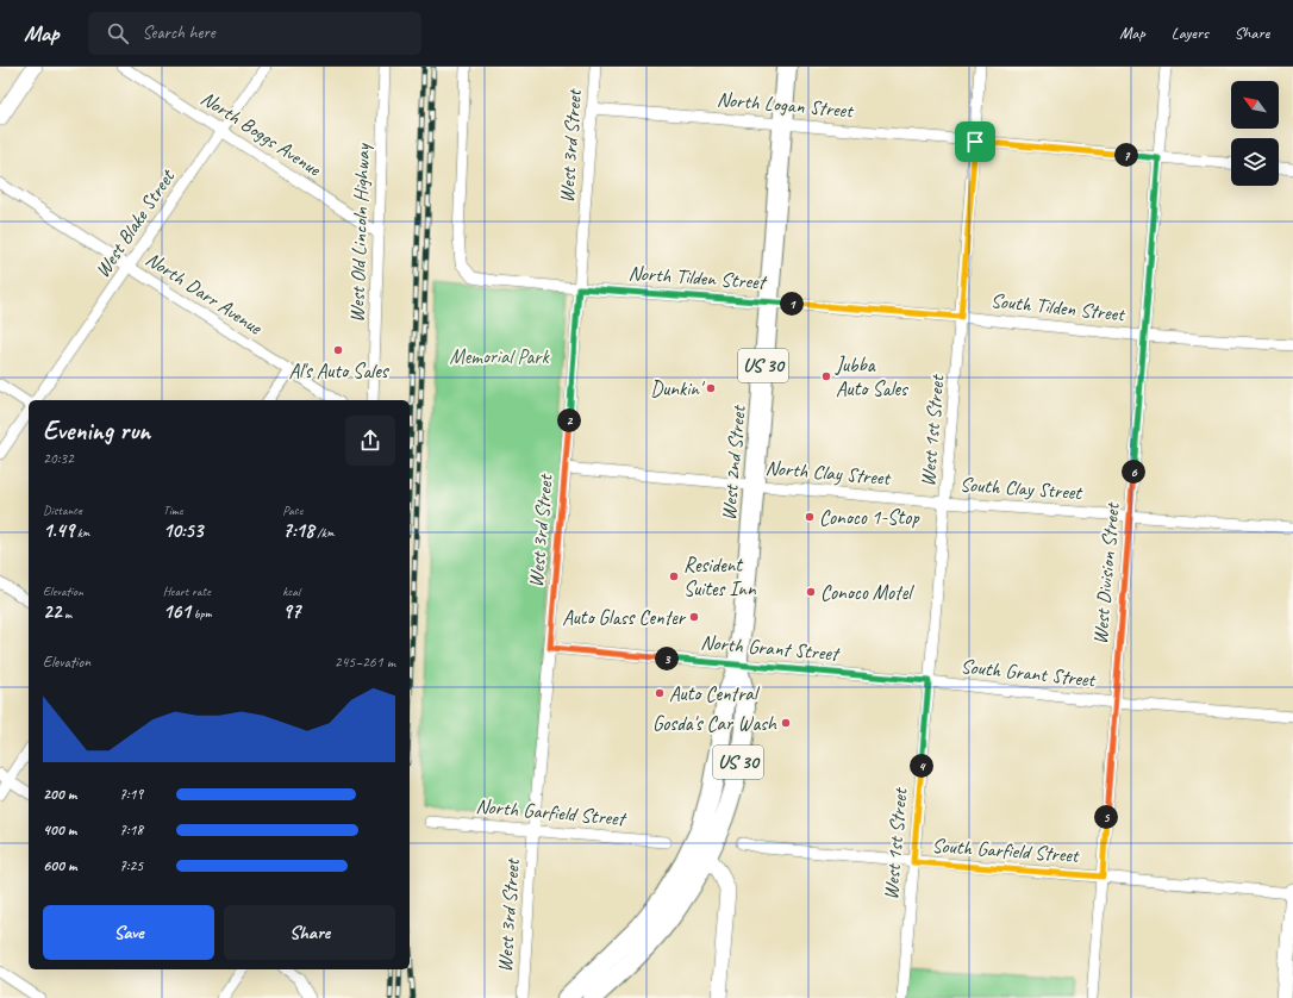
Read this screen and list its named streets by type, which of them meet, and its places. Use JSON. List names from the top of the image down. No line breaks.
{"streets":{"highway":["US 30","West 2nd Street"],"street":["North Logan Street","North Boggs Avenue","West 3rd Street","West Blake Street","West Old Lincoln Highway","North Tilden Street","North Darr Avenue","South Tilden Street","West 1st Street","North Clay Street","South Clay Street","West Division Street","North Grant Street","South Grant Street","North Garfield Street","South Garfield Street"]},"crossings":[["North Logan Street","West 3rd Street"],["North Logan Street","West 1st Street"],["North Logan Street","West 2nd Street"],["North Logan Street","West Division Street"],["North Boggs Avenue","West Blake Street"],["North Boggs Avenue","West Old Lincoln Highway"],["West 3rd Street","North Tilden Street"],["West 3rd Street","North Clay Street"],["West 3rd Street","North Grant Street"],["West 3rd Street","North Garfield Street"],["West Blake Street","North Darr Avenue"],["North Tilden Street","South Tilden Street"],["North Tilden Street","West 1st Street"],["North Tilden Street","West 2nd Street"],["South Tilden Street","West 1st Street"],["South Tilden Street","West Division Street"],["US 30","West 2nd Street"],["West 1st Street","North Clay Street"],["West 1st Street","South Clay Street"],["West 1st Street","North Grant Street"],["West 1st Street","South Grant Street"],["West 1st Street","South Garfield Street"],["West 2nd Street","North Clay Street"],["West 2nd Street","North Grant Street"],["North Clay Street","South Clay Street"],["South Clay Street","West Division Street"],["West Division Street","South Grant Street"],["West Division Street","South Garfield Street"],["North Grant Street","South Grant Street"]],"parks":["Memorial Park"],"places":["Al's Auto Sales","Jubba Auto Sales","Dunkin'","Conoco 1-Stop","Resident Suites Inn","Conoco Motel","Auto Glass Center","Auto Central","Gosda's Car Wash"],"north":"top left","page":{"header":"Map","search":"Search here","nav":["Map","Layers","Share"],"pins":["7","1","2","6","3","4","5"],"heading":["Evening run","20:32"],"stats":[["Distance","1.49 km"],["Time","10:53"],["Pace","7:18 /km"],["Elevation","22 m"],["Heart rate","161 bpm"],["kcal","97"]],"chart":["Elevation","245–261 m"],"list":[{"name":"200 m","note":"7:19"},{"name":"400 m","note":"7:18"},{"name":"600 m","note":"7:25"}],"buttons":["Save","Share"]}}
